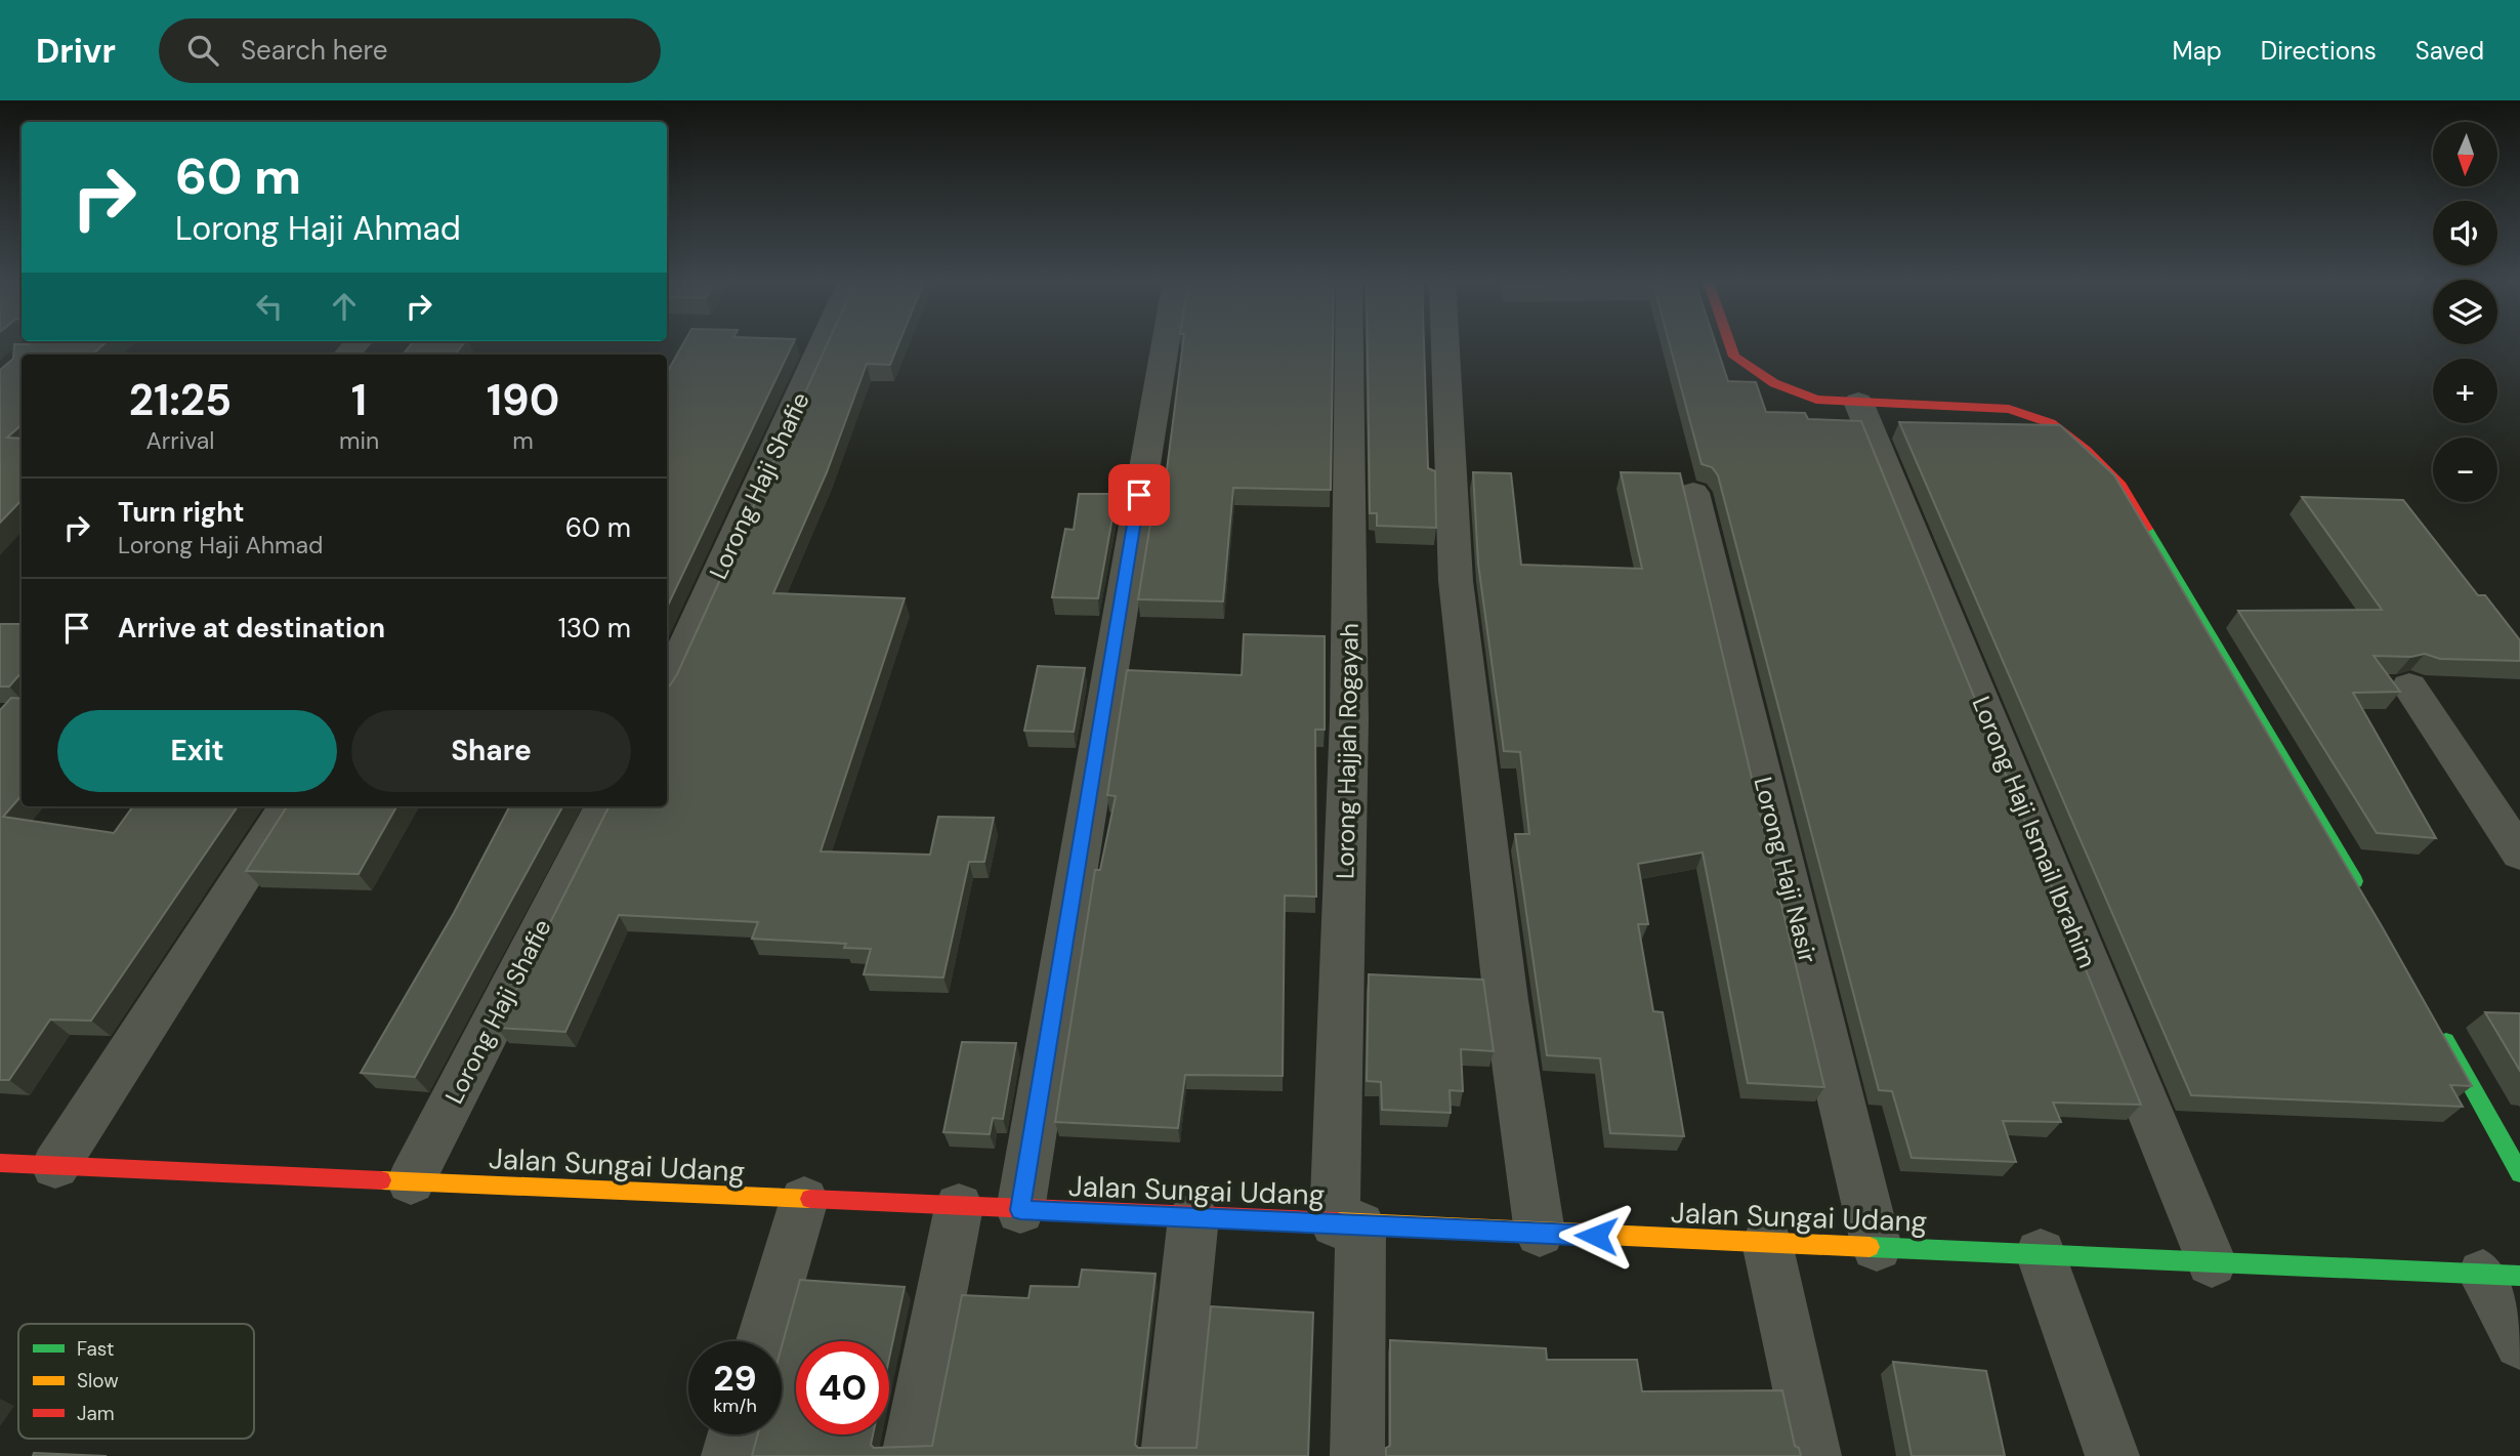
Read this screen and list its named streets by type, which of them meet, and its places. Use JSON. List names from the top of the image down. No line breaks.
{"streets":{"street":["Lorong Haji Shafie","Lorong Hajjah Rogayah","Lorong Haji Ismail Ibrahim","Lorong Haji Nasir","Jalan Sungai Udang"]},"crossings":[["Lorong Haji Shafie","Jalan Sungai Udang"],["Lorong Hajjah Rogayah","Jalan Sungai Udang"],["Lorong Haji Ismail Ibrahim","Jalan Sungai Udang"],["Lorong Haji Nasir","Jalan Sungai Udang"]],"legend":["Fast","Slow","Jam"],"north":"bottom","page":{"header":"Drivr","search":"Search here","nav":["Map","Directions","Saved"],"map_buttons":["+","−"],"turn":["60 m","Lorong Haji Ahmad"],"eta":["21:25","Arrival","1","min","190","m"],"list":[{"name":"Turn right","note":"Lorong Haji Ahmad","value":"60 m"},{"name":"Arrive at destination","value":"130 m"}],"buttons":["Exit","Share"],"speed":"29 km/h","limit":"40"}}
